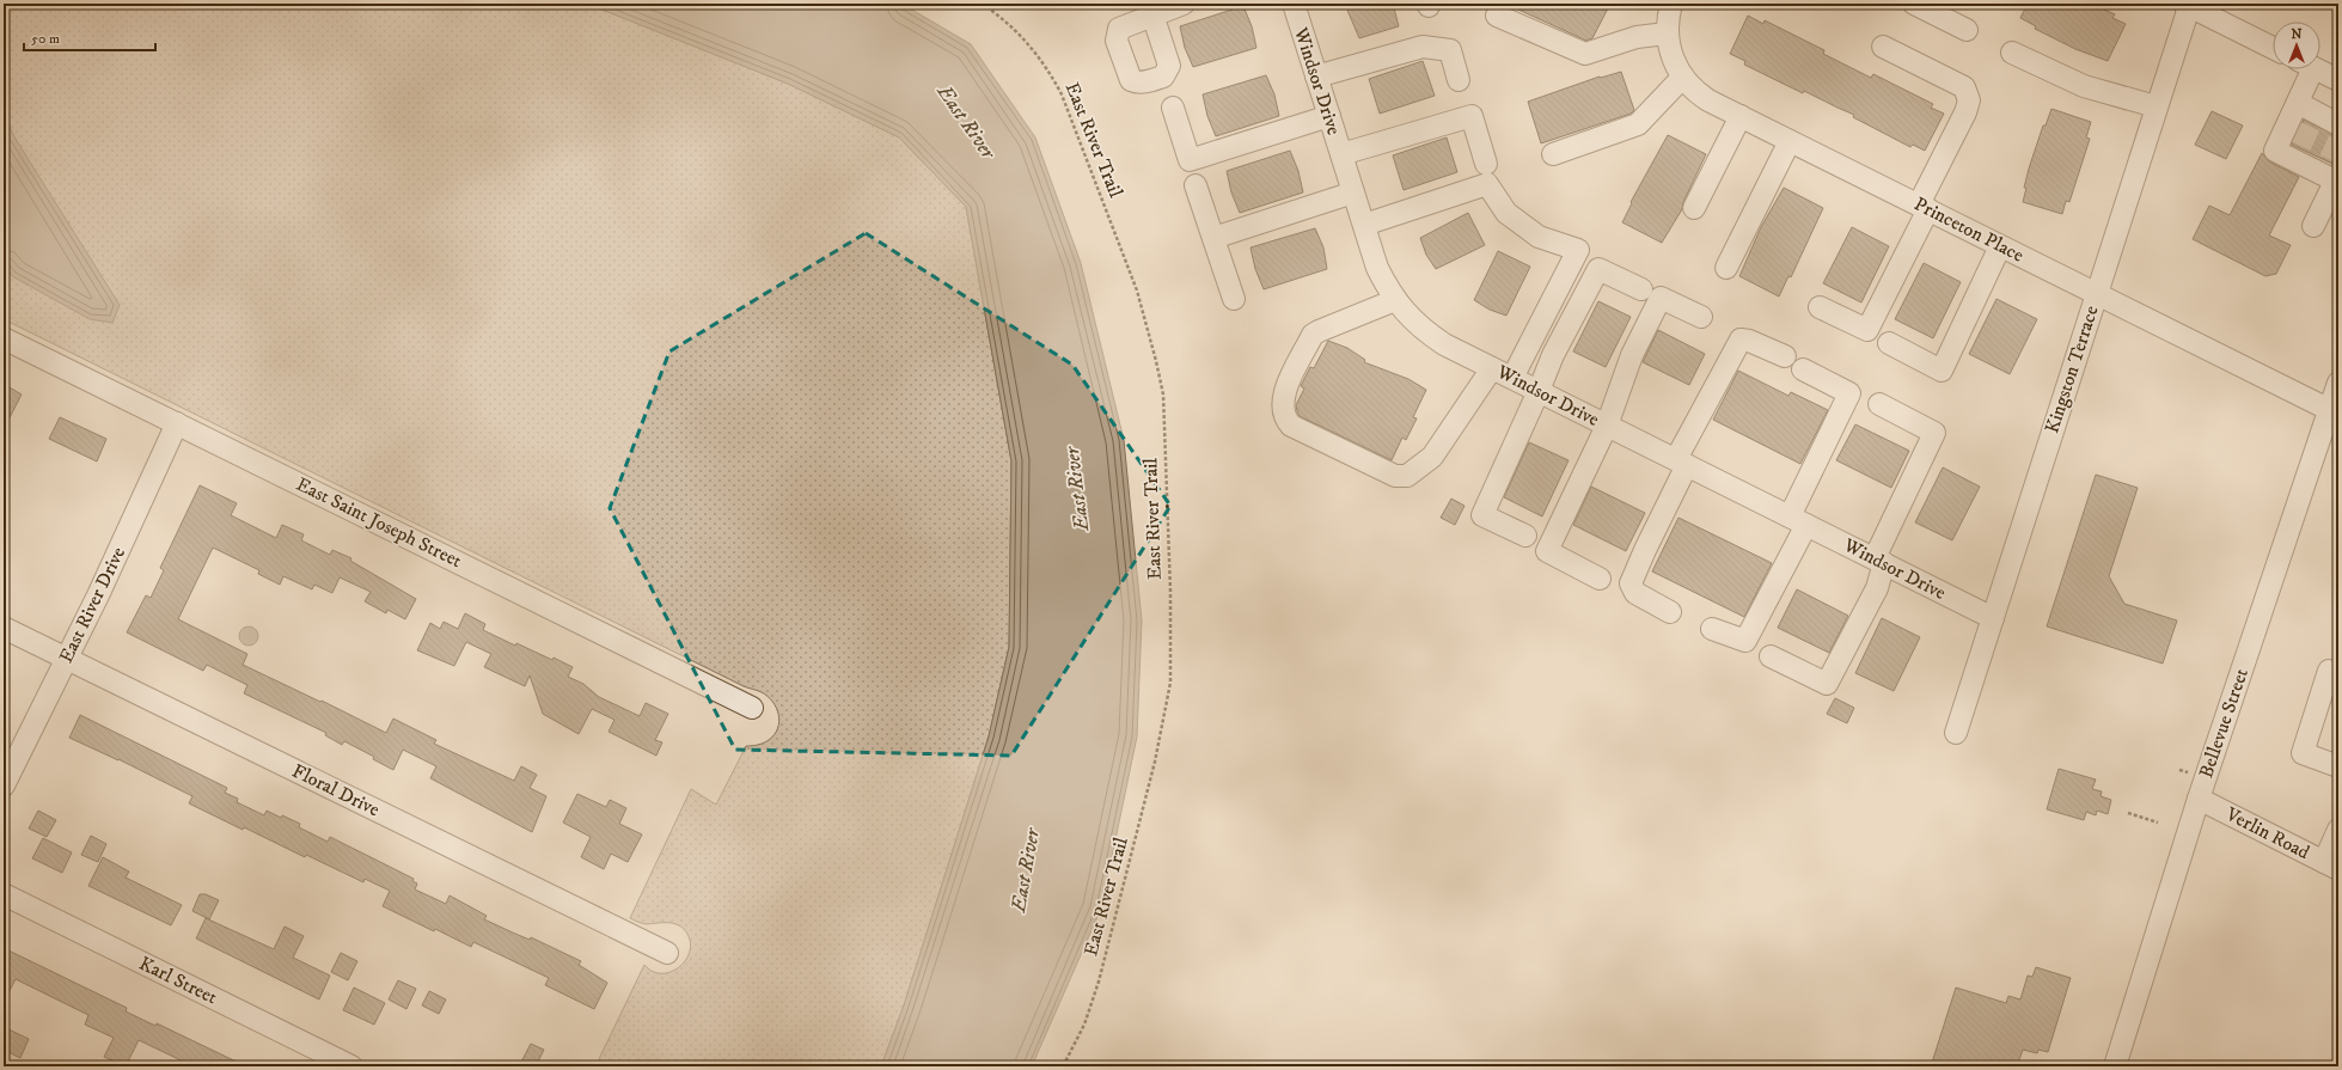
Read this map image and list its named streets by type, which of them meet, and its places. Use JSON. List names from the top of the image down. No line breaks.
{"streets":{"street":["Windsor Drive","Princeton Place","Kingston Terrace","East Saint Joseph Street","East River Drive","Bellevue Street","Floral Drive","Verlin Road","Karl Street"],"path":["East River Trail"]},"crossings":[["Windsor Drive","Kingston Terrace"],["Princeton Place","Kingston Terrace"],["Princeton Place","Bellevue Street"],["East Saint Joseph Street","East River Drive"],["East River Drive","Floral Drive"],["Bellevue Street","Verlin Road"]],"water":["East River"],"scale_bar":"50 m","north":"top"}
